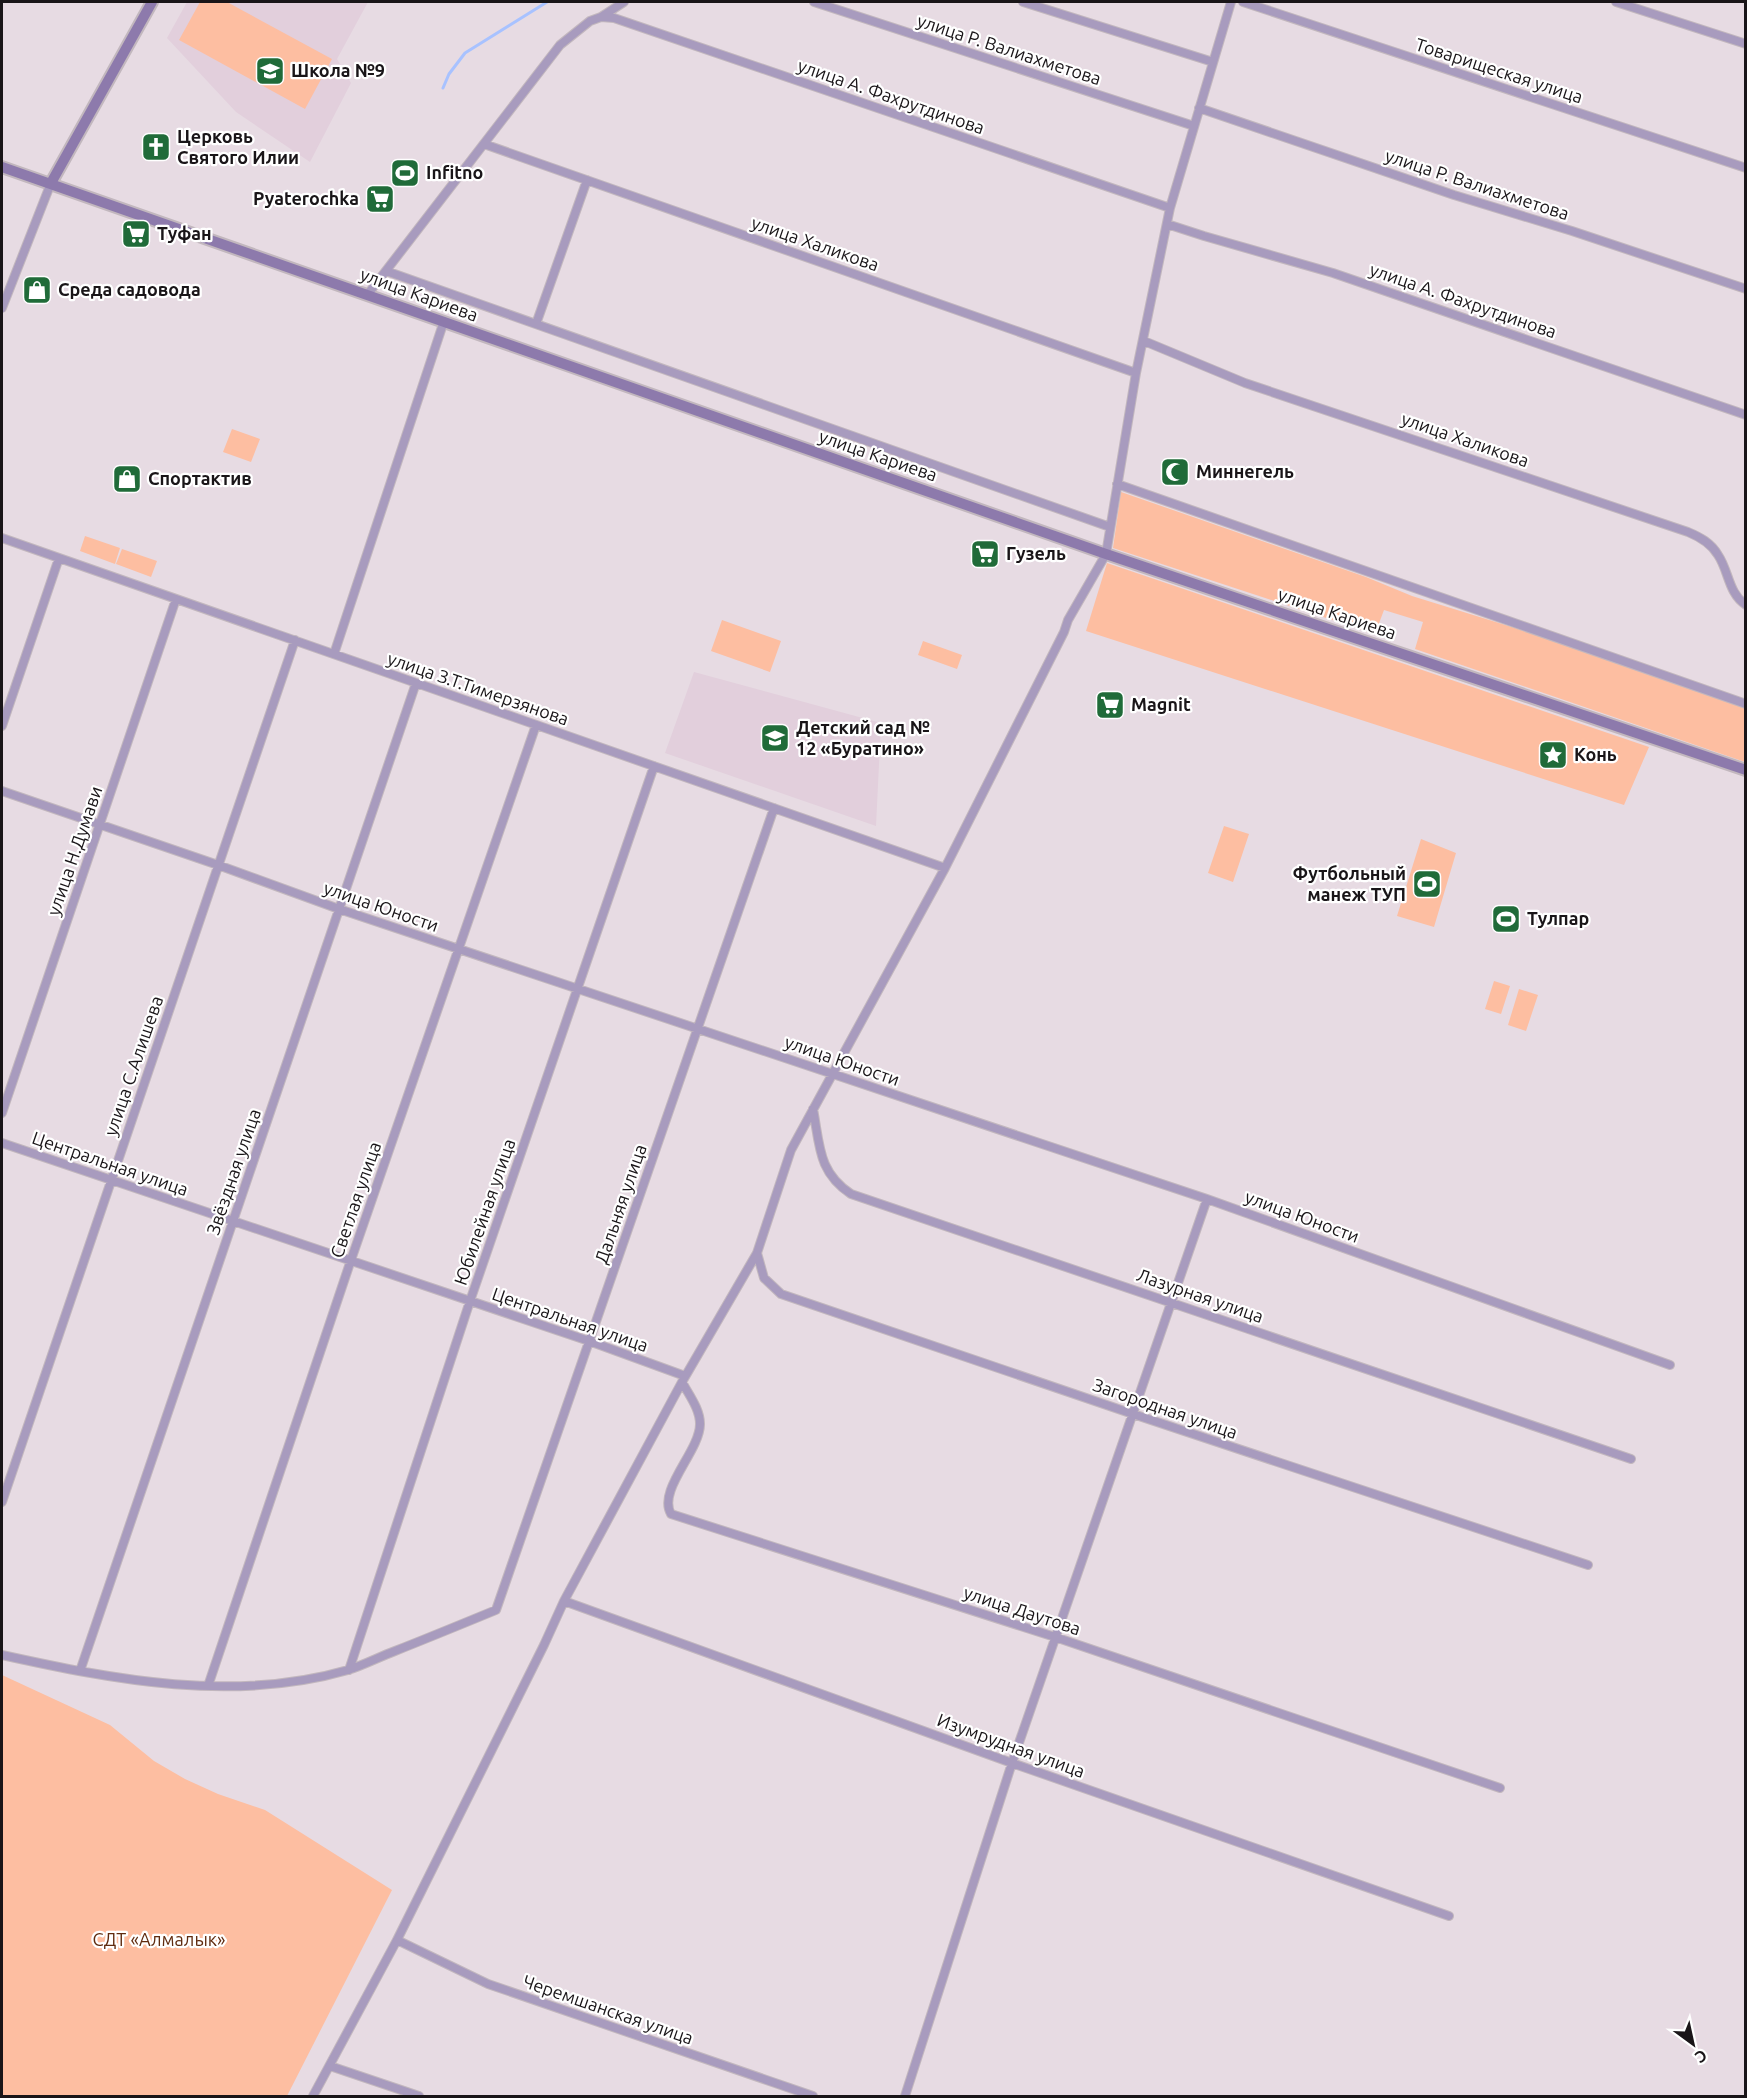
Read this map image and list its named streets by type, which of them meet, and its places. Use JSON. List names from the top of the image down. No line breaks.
{"streets":{"main road":["улица Кариева"],"street":["улица Р. Валиахметова","Товарищеская улица","улица А. Фахрутдинова","улица Халикова","улица З.Т.Тимерзянова","улица Н.Думави","улица Юности","улица С.Алишева","Центральная улица","Звёздная улица","Светлая улица","Дальняя улица","Юбилейная улица","Лазурная улица","Загородная улица","улица Даутова","Изумрудная улица","Черемшанская улица"]},"crossings":[["улица З.Т.Тимерзянова","улица Н.Думави"],["улица З.Т.Тимерзянова","улица С.Алишева"],["улица З.Т.Тимерзянова","Звёздная улица"],["улица З.Т.Тимерзянова","Светлая улица"],["улица З.Т.Тимерзянова","Дальняя улица"],["улица З.Т.Тимерзянова","Юбилейная улица"],["улица Н.Думави","улица Юности"],["улица Юности","улица С.Алишева"],["улица Юности","Звёздная улица"],["улица Юности","Светлая улица"],["улица Юности","Дальняя улица"],["улица Юности","Юбилейная улица"],["улица С.Алишева","Центральная улица"],["Центральная улица","Звёздная улица"],["Центральная улица","Светлая улица"],["Центральная улица","Дальняя улица"],["Центральная улица","Юбилейная улица"],["Центральная улица","улица Даутова"],["Дальняя улица","Юбилейная улица"]],"parks":["СДТ «Алмалык»"],"places":{"school or university":["Школа №9","Детский сад № 12 «Буратино»"],"church":["Церковь Святого Илии"],"sports":["Infitno","Футбольный манеж ТУП","Тулпар"],"supermarket":["Pyaterochka","Туфан","Гузель","Magnit"],"shop":["Среда садовода","Спортактив"],"mosque":["Миннегель"],"place":["Конь"]},"north":"bottom right"}
